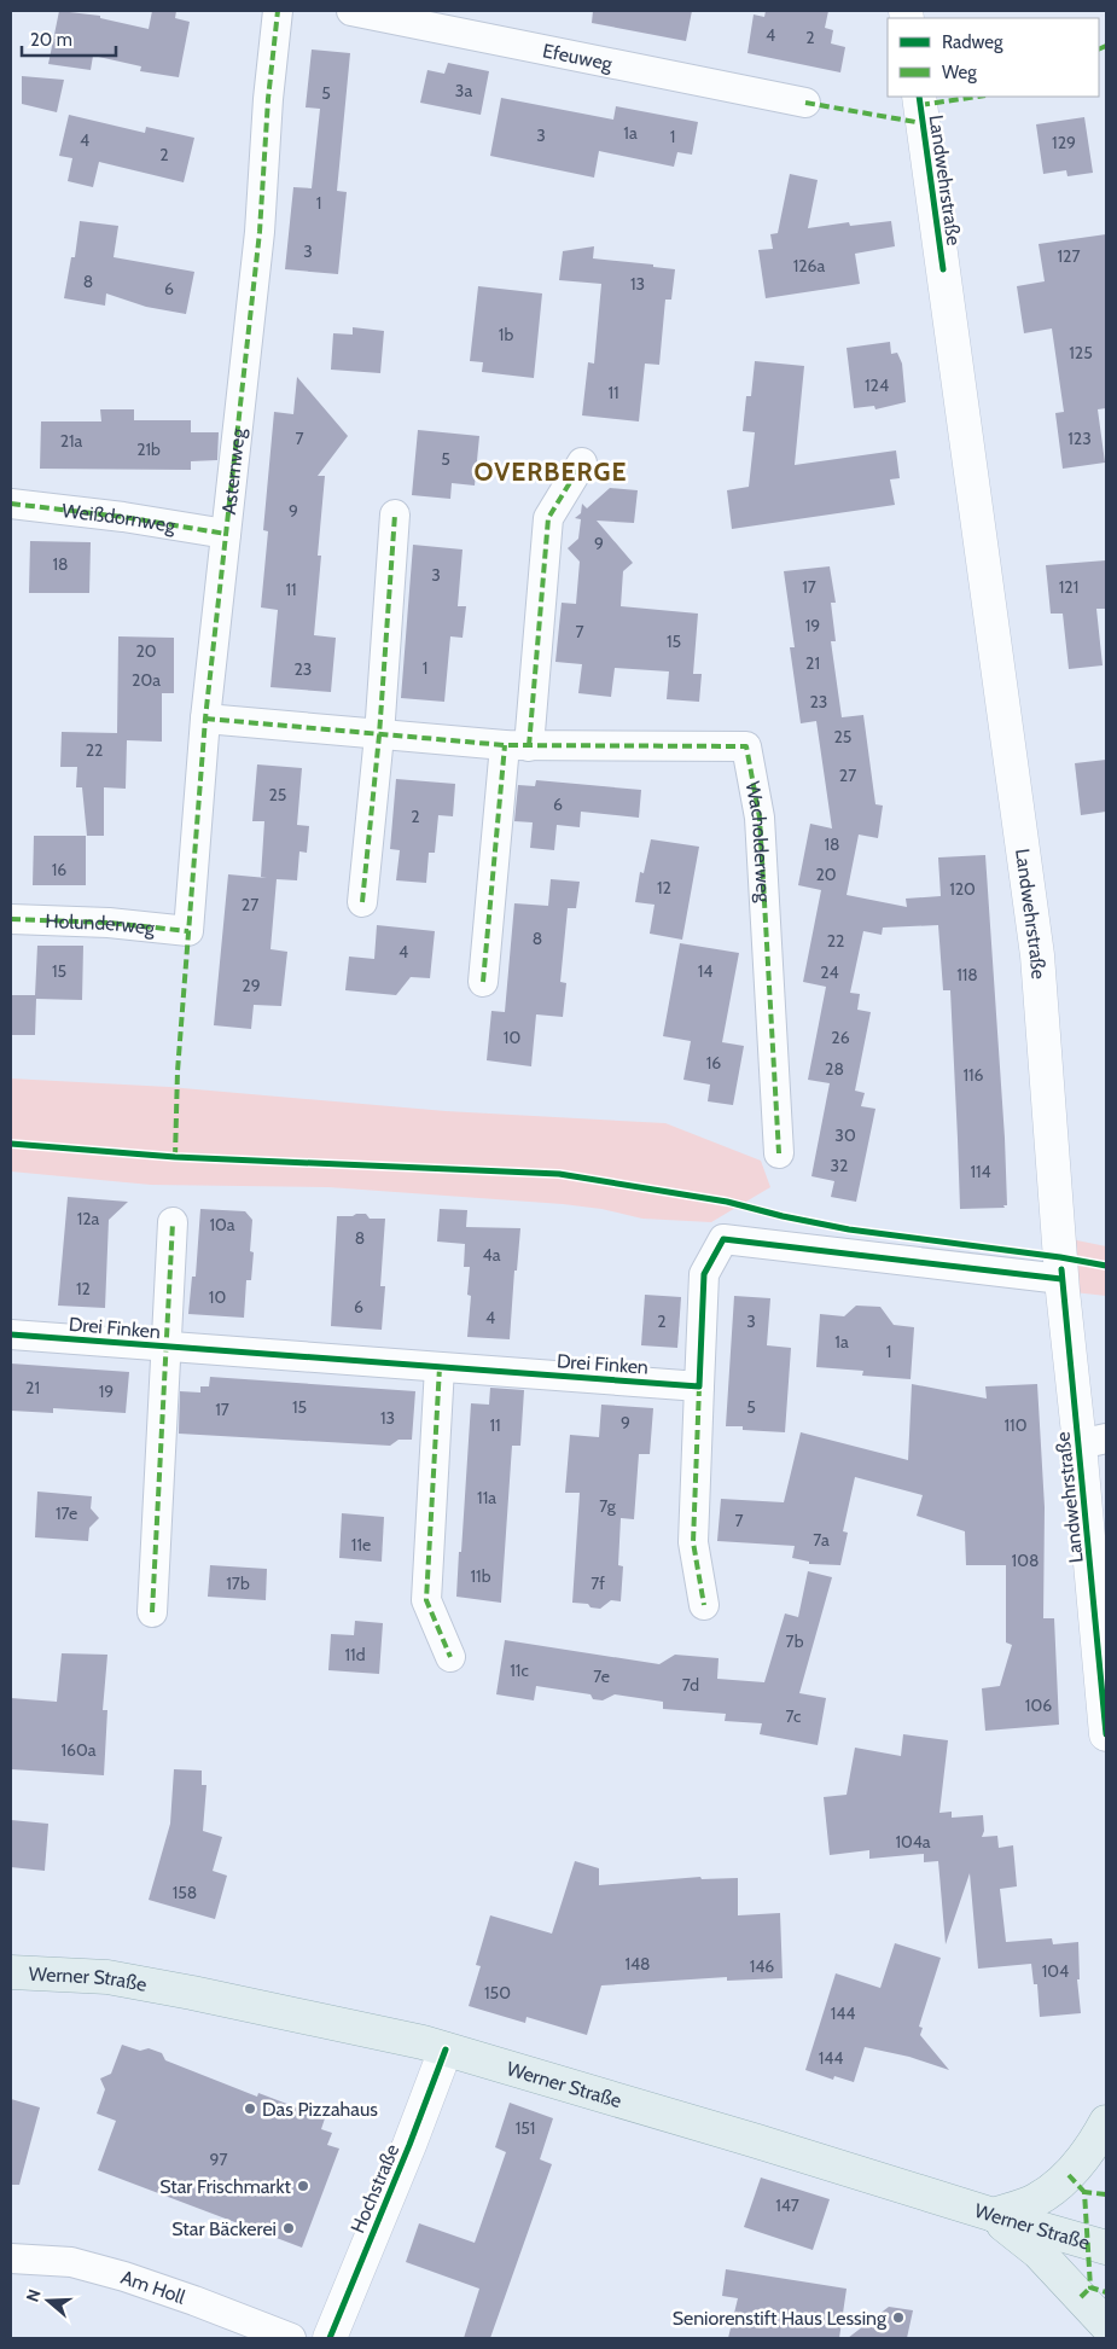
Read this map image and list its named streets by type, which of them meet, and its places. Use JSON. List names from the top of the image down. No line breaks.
{"streets":{"main road":["Landwehrstraße","Werner Straße","Hochstraße"],"street":["Efeuweg","Asternweg","Weißdornweg","Wacholderweg","Holunderweg","Drei Finken","Am Holl"]},"crossings":[["Asternweg","Weißdornweg"],["Asternweg","Wacholderweg"],["Asternweg","Holunderweg"],["Werner Straße","Hochstraße"]],"districts":["OVERBERGE"],"places":["Das Pizzahaus","Star Frischmarkt","Star Bäckerei","Seniorenstift Haus Lessing"],"house_numbers":["4","2","3a","5","1a","3","1","4","129","2","1","3","127","126a","8","13","6","1b","125","124","11","7","123","21a","21b","5","9","9","18","3","17","121","11","19","7","15","20","21","1","23","20a","23","25","22","27","25","6","2","18","16","20","12","120","27","8","22","4","15","14","24","118","29","10","26","16","28","116","30","32","114","12a","10a","8","4a","12","10","6","4","2","3","1a","1","21","19","15","5","17","13","9","11","110","11a","7g","17e","7","7a","11e","108","11b","17b","7f","7b","11d","11c","7e","7d","106","7c","160a","104a","158","148","146","104","150","144","144","151","97","147"],"legend":["Radweg","Weg"],"scale_bar":"20 m","north":"left"}
